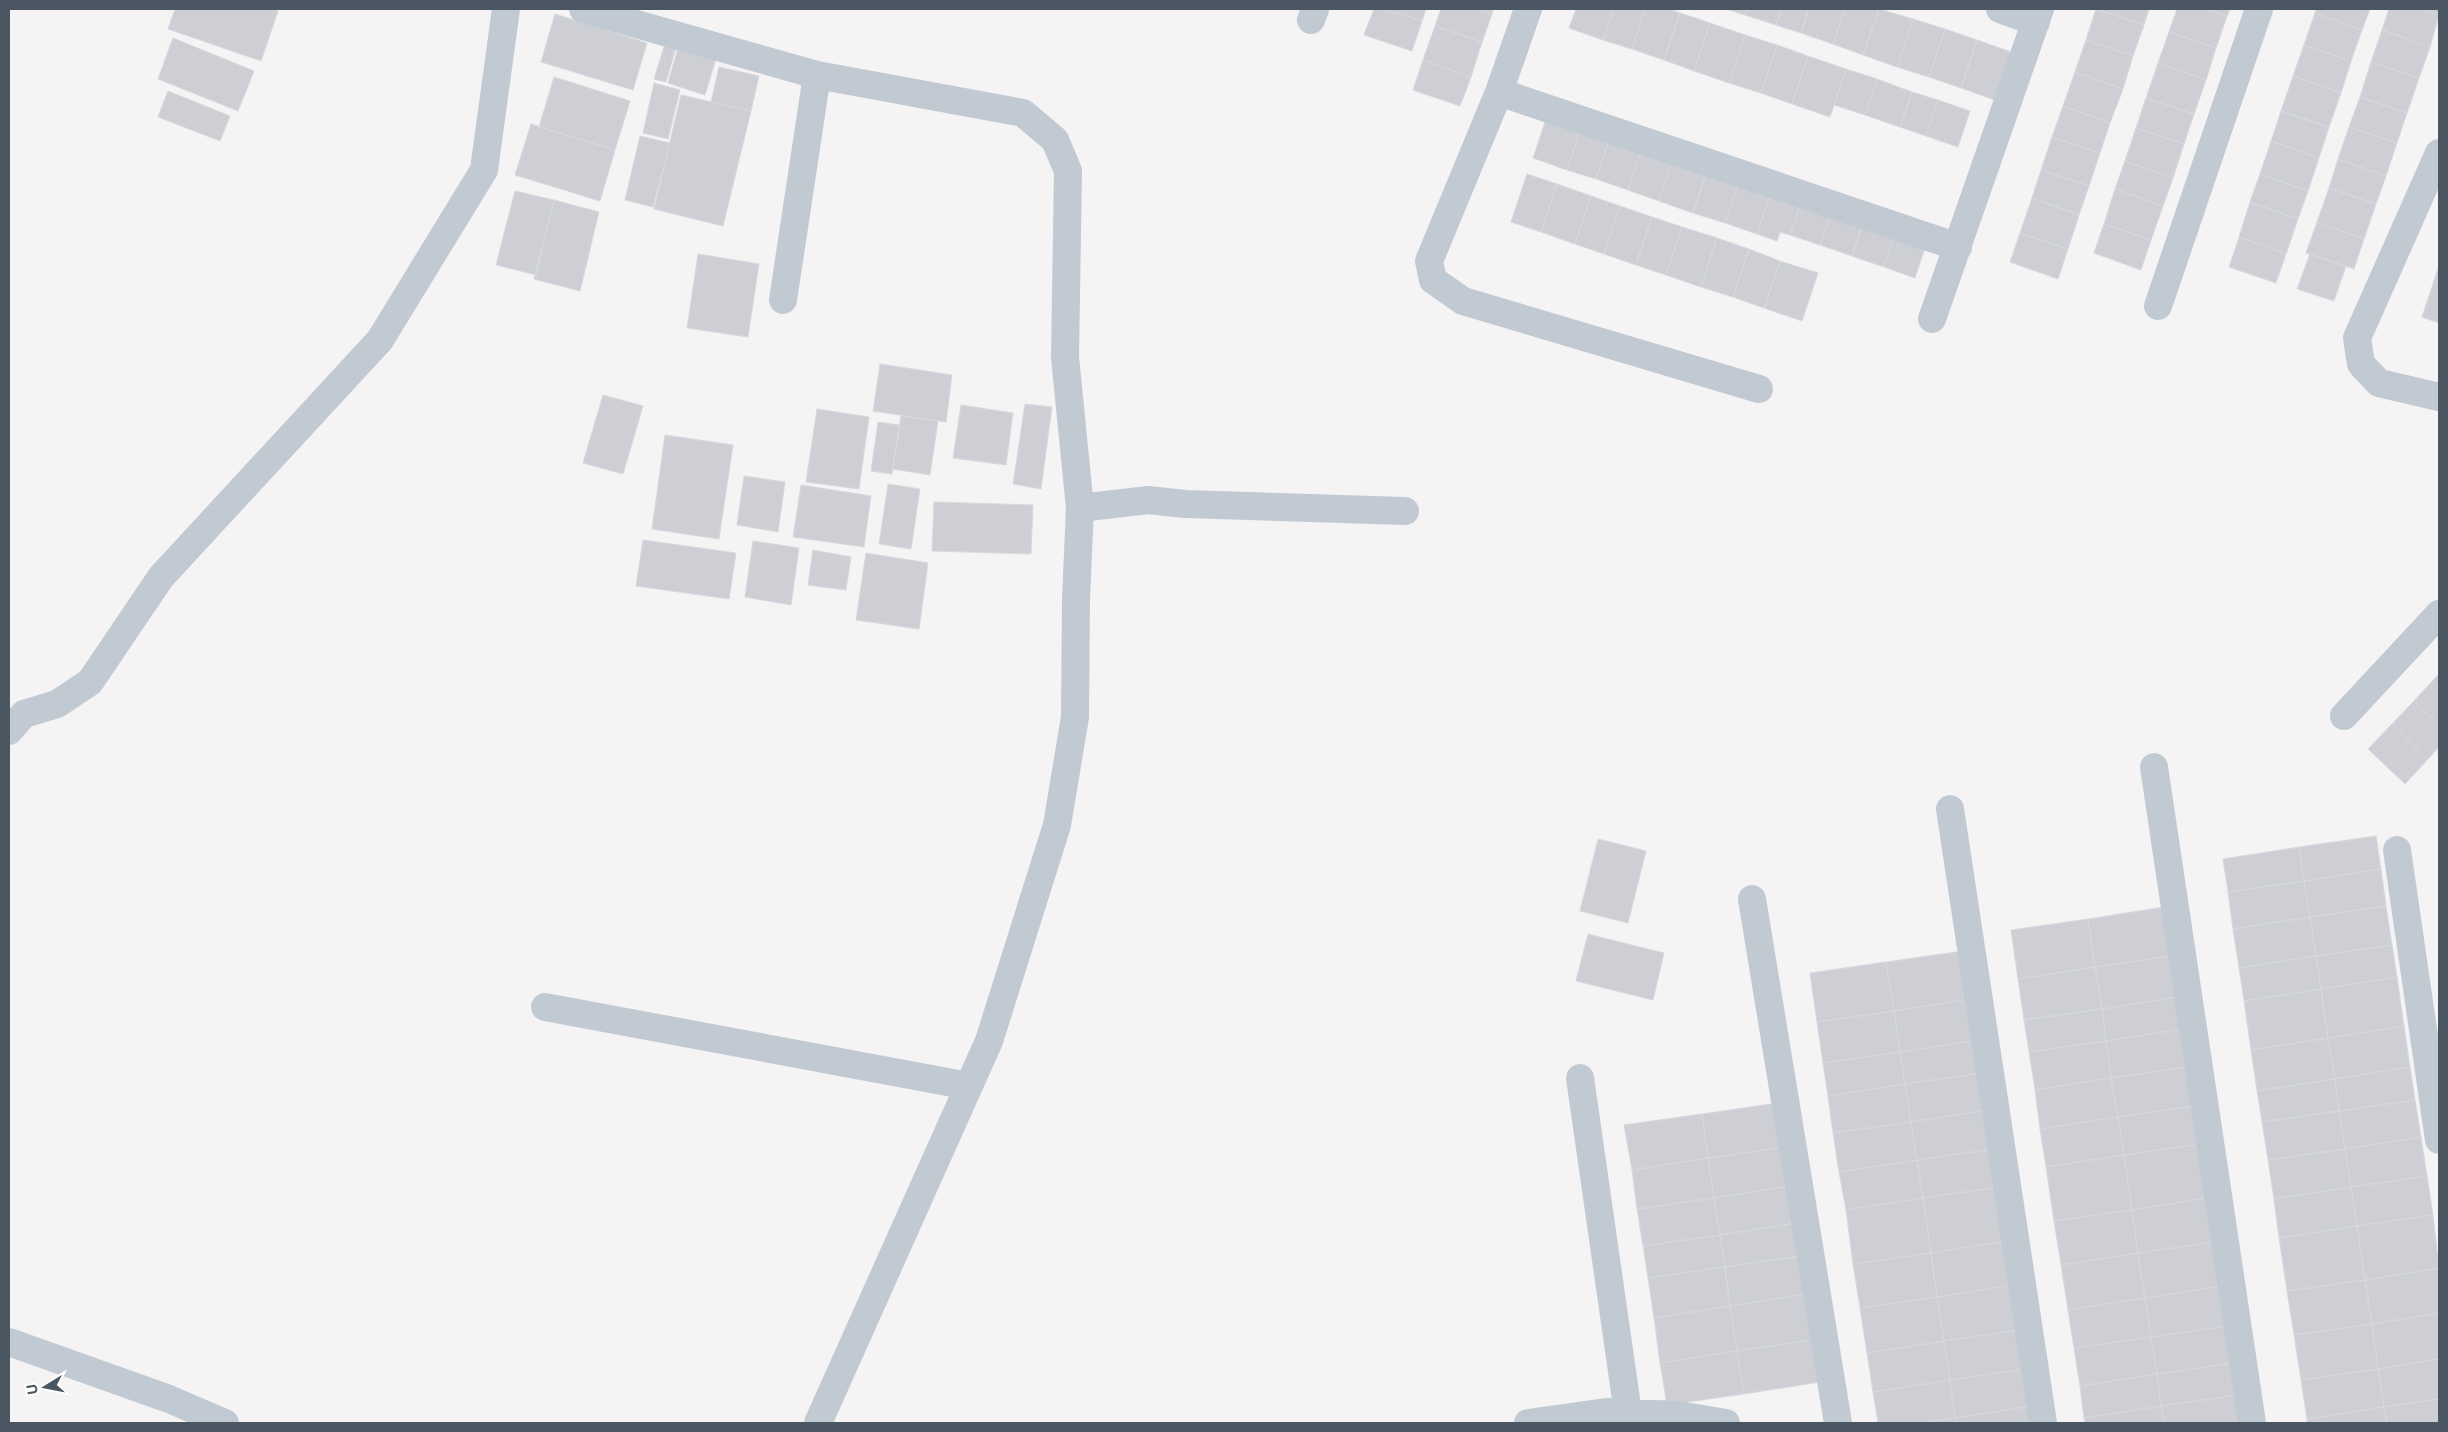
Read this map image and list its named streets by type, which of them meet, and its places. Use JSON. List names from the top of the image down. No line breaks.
{"north":"left"}
